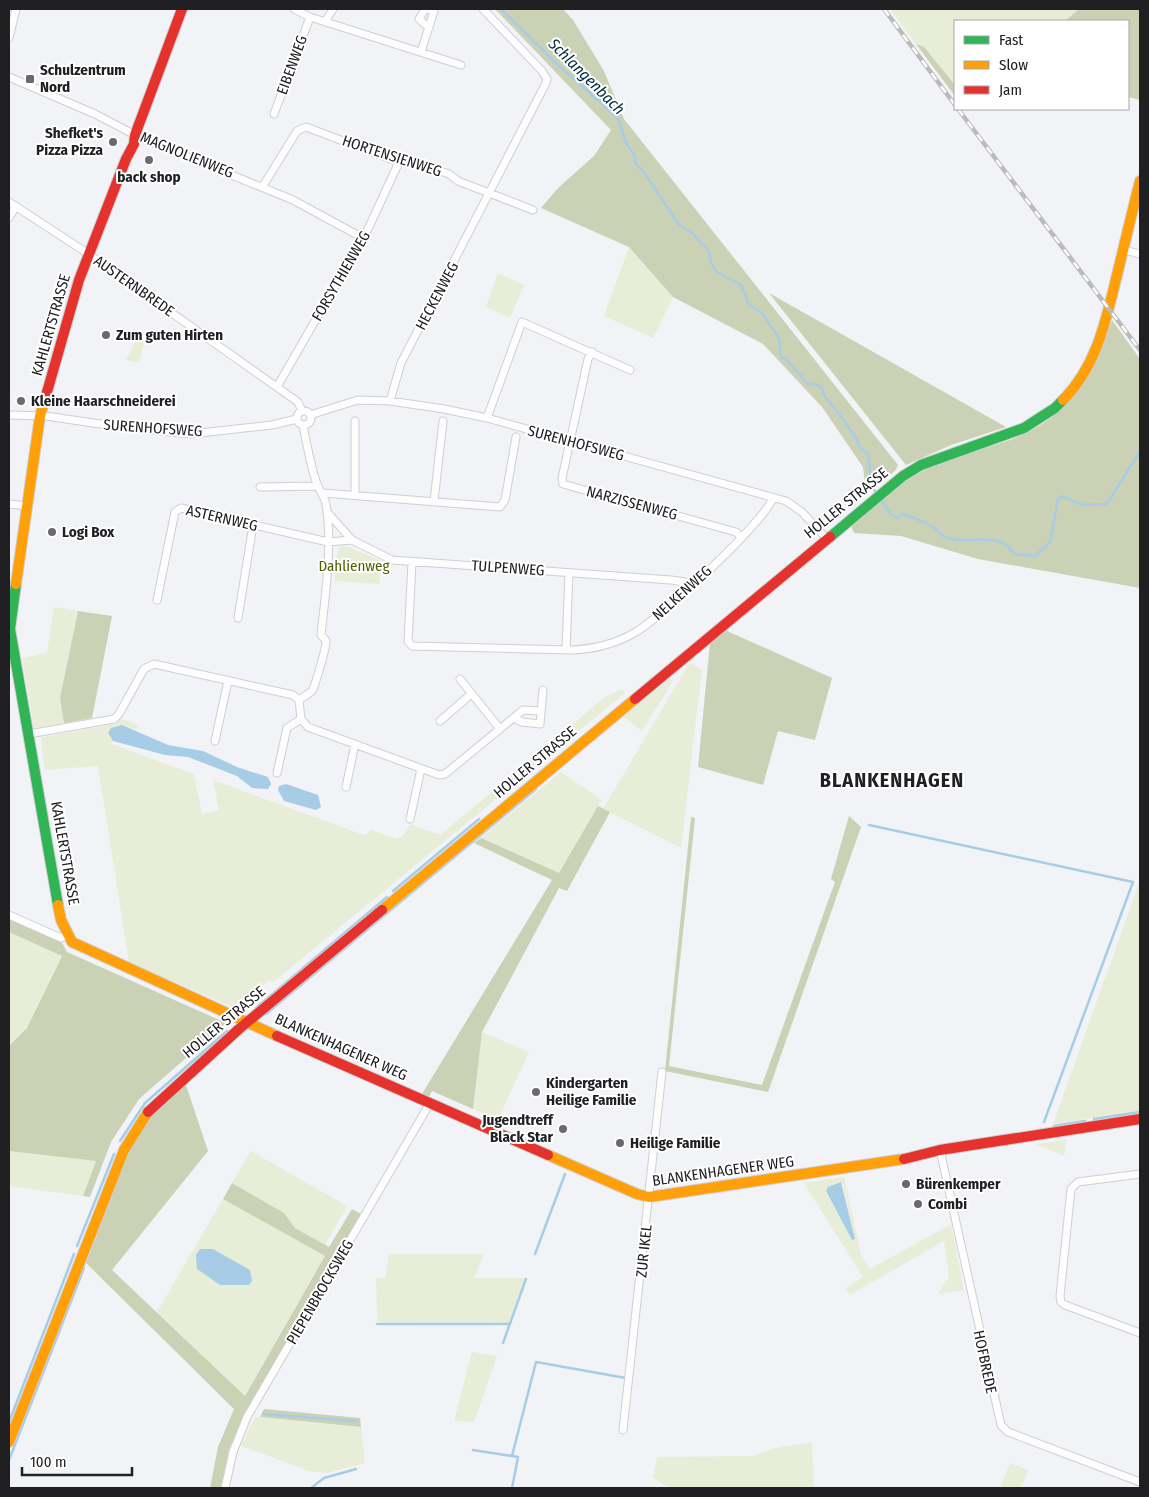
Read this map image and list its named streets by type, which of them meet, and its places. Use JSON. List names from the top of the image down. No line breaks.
{"streets":{"street":["EIBENWEG","MAGNOLIENWEG","HORTENSIENWEG","FORSYTHIENWEG","AUSTERNBREDE","HECKENWEG","KAHLERTSTRASSE","SURENHOFSWEG","NARZISSENWEG","HOLLER STRASSE","ASTERNWEG","TULPENWEG","NELKENWEG","BLANKENHAGENER WEG","ZUR IKEL","PIEPENBROCKSWEG","HOFBREDE"]},"crossings":[["MAGNOLIENWEG","HORTENSIENWEG"],["MAGNOLIENWEG","FORSYTHIENWEG"],["MAGNOLIENWEG","KAHLERTSTRASSE"],["HORTENSIENWEG","FORSYTHIENWEG"],["HORTENSIENWEG","HECKENWEG"],["FORSYTHIENWEG","AUSTERNBREDE"],["AUSTERNBREDE","KAHLERTSTRASSE"],["AUSTERNBREDE","SURENHOFSWEG"],["HECKENWEG","SURENHOFSWEG"],["KAHLERTSTRASSE","SURENHOFSWEG"],["KAHLERTSTRASSE","BLANKENHAGENER WEG"],["SURENHOFSWEG","NARZISSENWEG"],["SURENHOFSWEG","HOLLER STRASSE"],["SURENHOFSWEG","NELKENWEG"],["NARZISSENWEG","NELKENWEG"],["HOLLER STRASSE","BLANKENHAGENER WEG"],["TULPENWEG","NELKENWEG"],["BLANKENHAGENER WEG","ZUR IKEL"],["BLANKENHAGENER WEG","PIEPENBROCKSWEG"],["BLANKENHAGENER WEG","HOFBREDE"]],"districts":["BLANKENHAGEN"],"water":["Schlangenbach"],"parks":["Dahlienweg"],"places":{"transit":["Schulzentrum Nord"],"other":["Shefket's Pizza Pizza","back shop","Zum guten Hirten","Kleine Haarschneiderei","Logi Box","Kindergarten Heilige Familie","Jugendtreff Black Star","Heilige Familie","Bürenkemper","Combi"]},"legend":["Fast","Slow","Jam"],"scale_bar":"100 m"}
